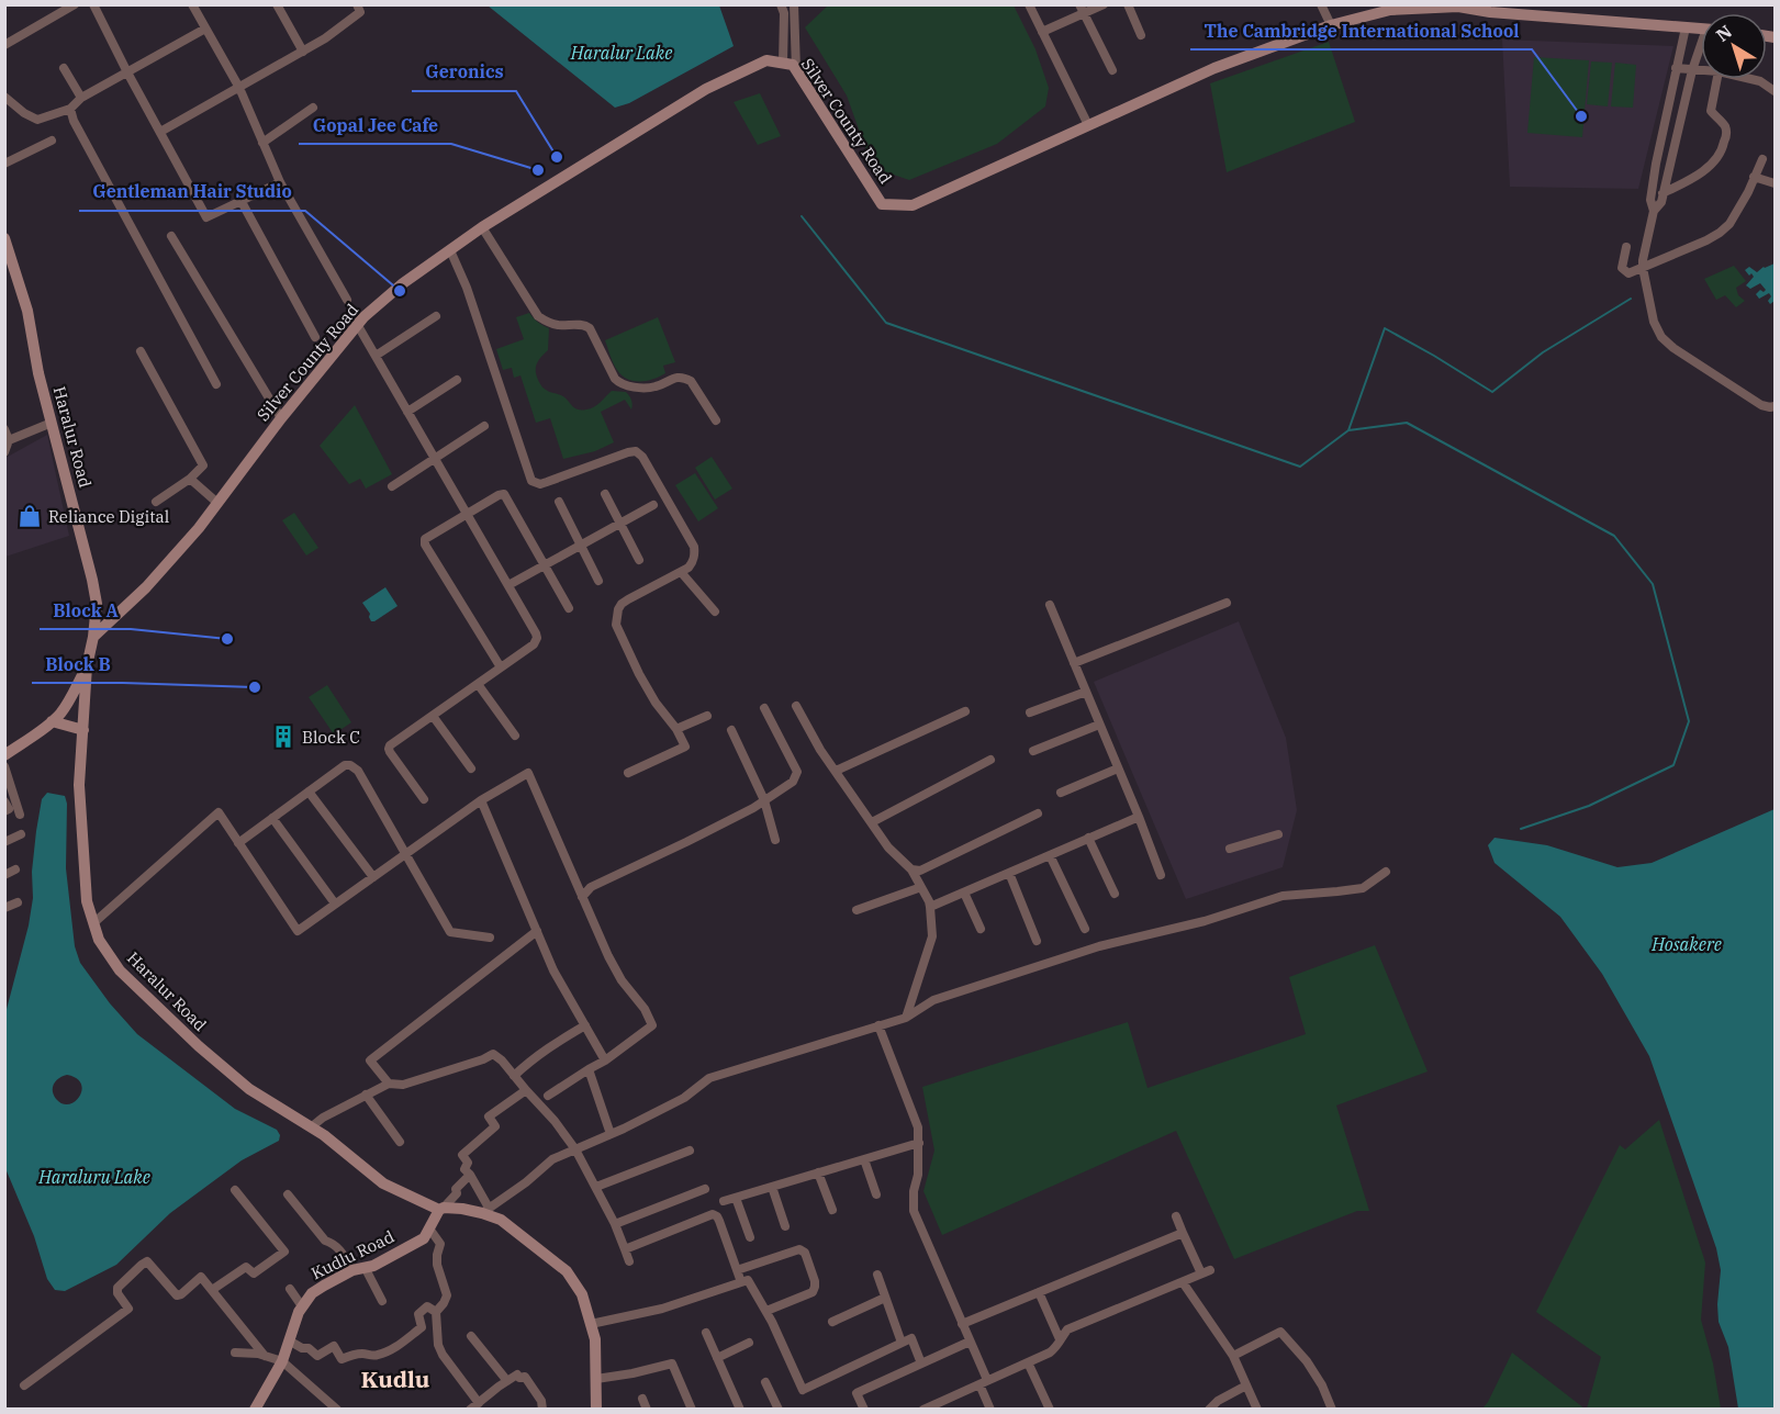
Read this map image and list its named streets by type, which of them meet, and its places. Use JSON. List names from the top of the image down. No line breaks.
{"streets":{"street":["Silver County Road","Haralur Road","Kudlu Road"]},"crossings":[["Silver County Road","Haralur Road"],["Haralur Road","Kudlu Road"]],"districts":["Kudlu"],"water":["Haralur Lake","Hosakere","Haraluru Lake"],"places":{"other":["The Cambridge International School","Geronics","Gopal Jee Cafe","Gentleman Hair Studio","Block A","Block B"],"shop":["Reliance Digital"],"building":["Block C"]},"north":"top left"}
